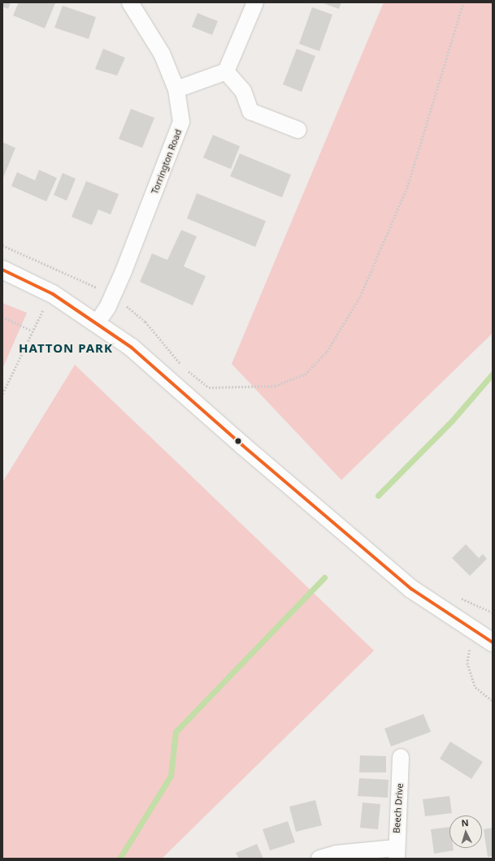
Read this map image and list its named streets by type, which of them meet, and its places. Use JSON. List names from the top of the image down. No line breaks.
{"streets":{"street":["Torrington Road","Beech Drive"]},"districts":["HATTON PARK"],"north":"top"}
